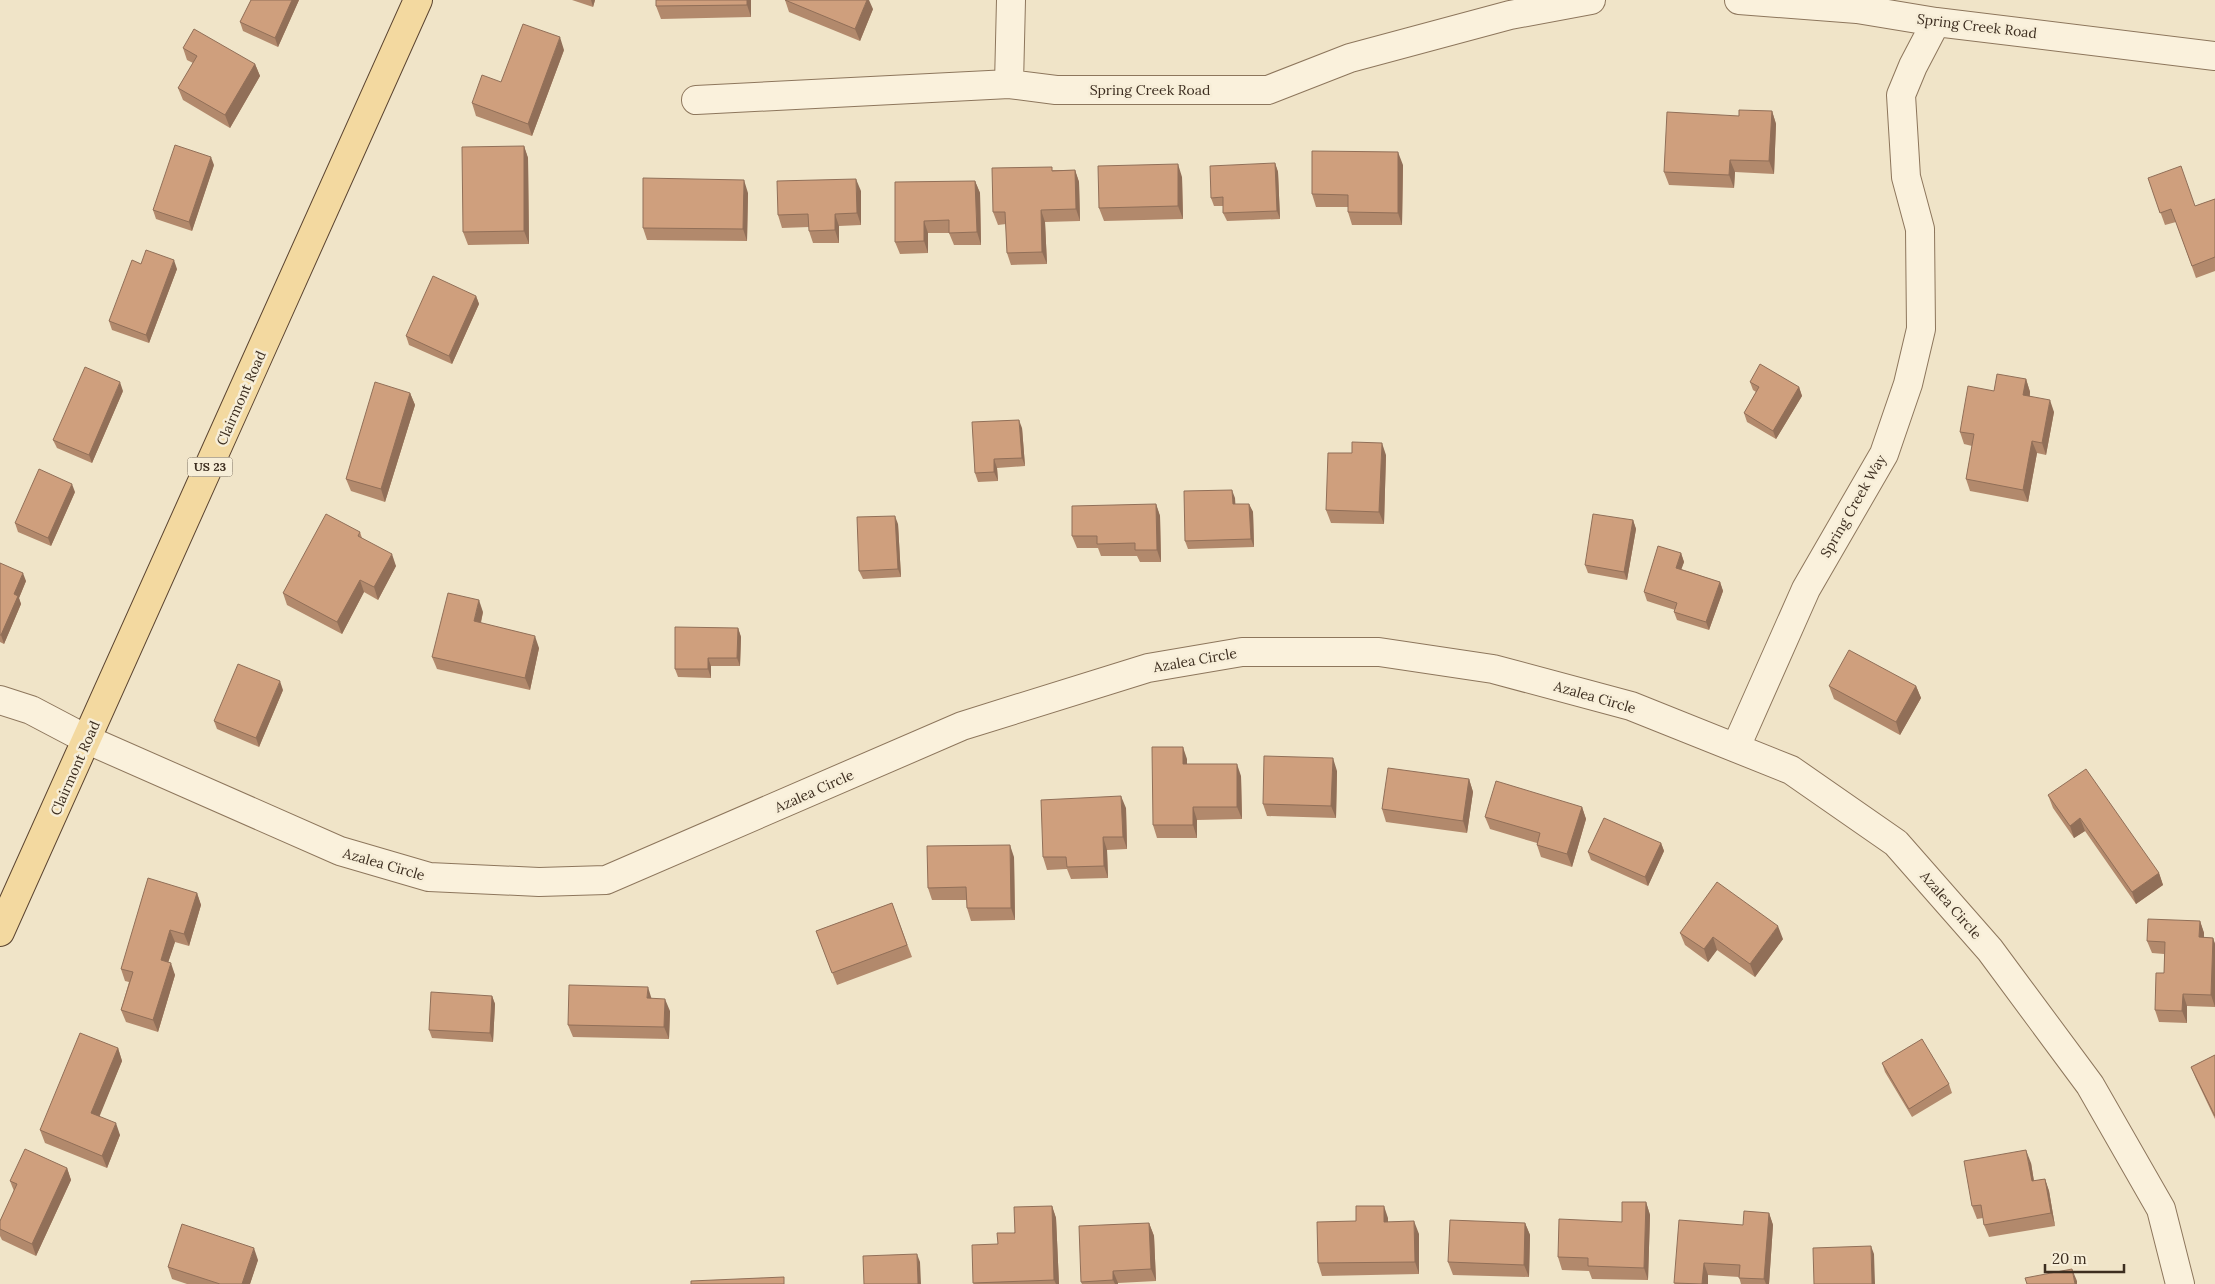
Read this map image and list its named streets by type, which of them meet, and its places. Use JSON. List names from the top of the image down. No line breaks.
{"streets":{"main road":["Clairmont Road","US 23"],"street":["Spring Creek Road","Spring Creek Way","Azalea Circle"]},"crossings":[["Spring Creek Road","Spring Creek Way"],["Clairmont Road","Azalea Circle"],["Spring Creek Way","Azalea Circle"]],"scale_bar":"20 m"}
